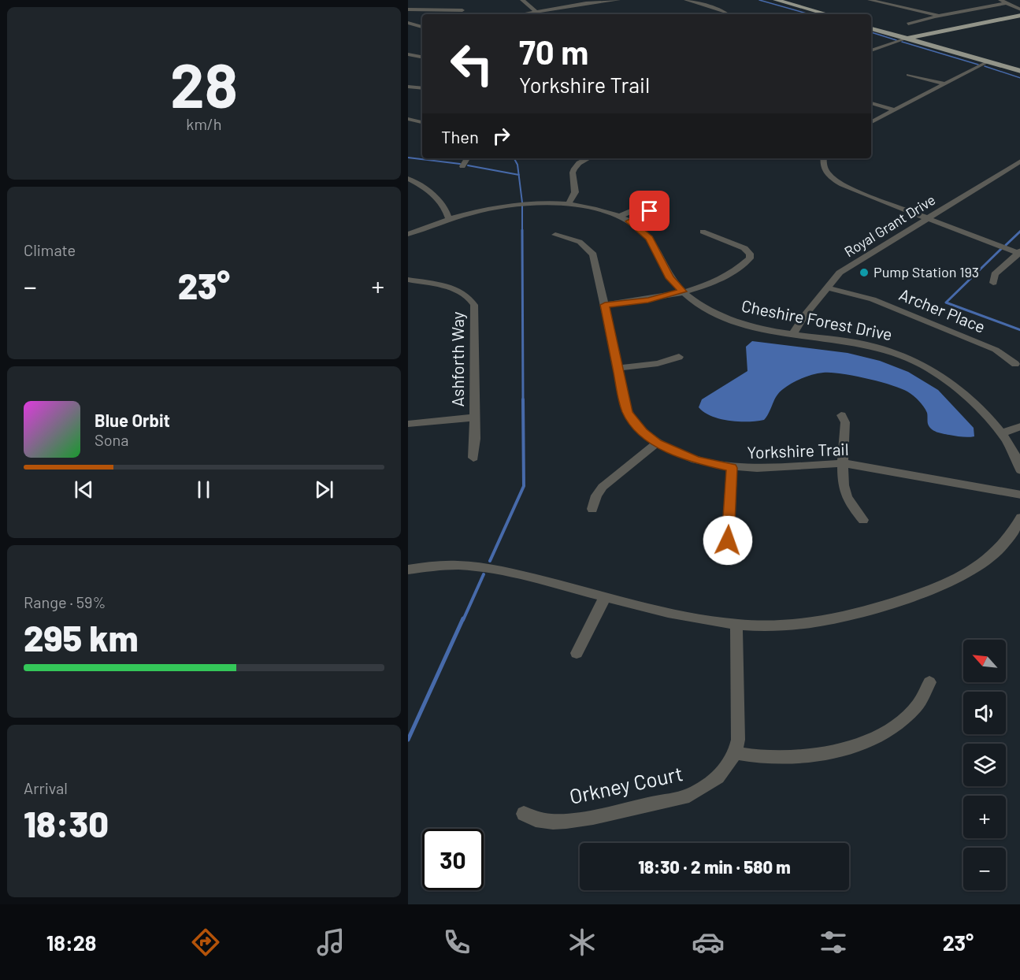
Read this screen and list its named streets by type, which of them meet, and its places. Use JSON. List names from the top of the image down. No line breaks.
{"streets":{"street":["Royal Grant Drive","Archer Place","Cheshire Forest Drive","Ashforth Way","Yorkshire Trail","Orkney Court"]},"crossings":[["Royal Grant Drive","Archer Place"],["Royal Grant Drive","Cheshire Forest Drive"]],"places":["Pump Station 193"],"north":"top left","page":{"tile":[["28","km/h"],"Climate",["Range · 59%","295 km"],["Arrival","18:30"]],"turn":["70 m","Yorkshire Trail"],"then":"Then","heat":["−","23°","+"],"song":["Blue Orbit","Sona"],"map_buttons":["+","−"],"limit":"30","trip":"18:30 · 2 min · 580 m","tabs":["18:28","23°"]}}
